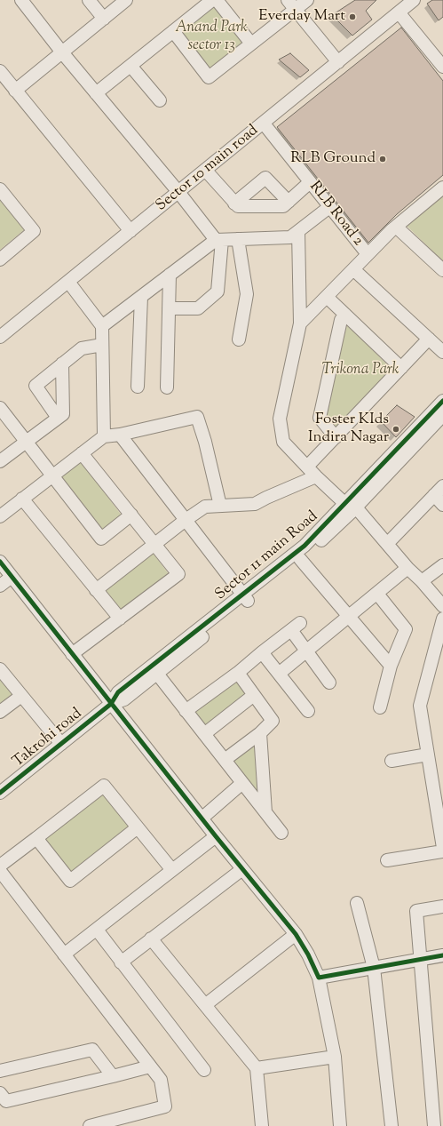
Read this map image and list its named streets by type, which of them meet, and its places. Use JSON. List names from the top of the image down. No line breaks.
{"streets":{"street":["Sector 10 main road","RLB Road 2","Sector 11 main Road","Takrohi road"]},"crossings":[["Sector 10 main road","RLB Road 2"],["Sector 11 main Road","Takrohi road"]],"parks":["Anand Park sector 13","Trikona Park"],"places":["Everday Mart","RLB Ground","Foster KIds Indira Nagar"]}
